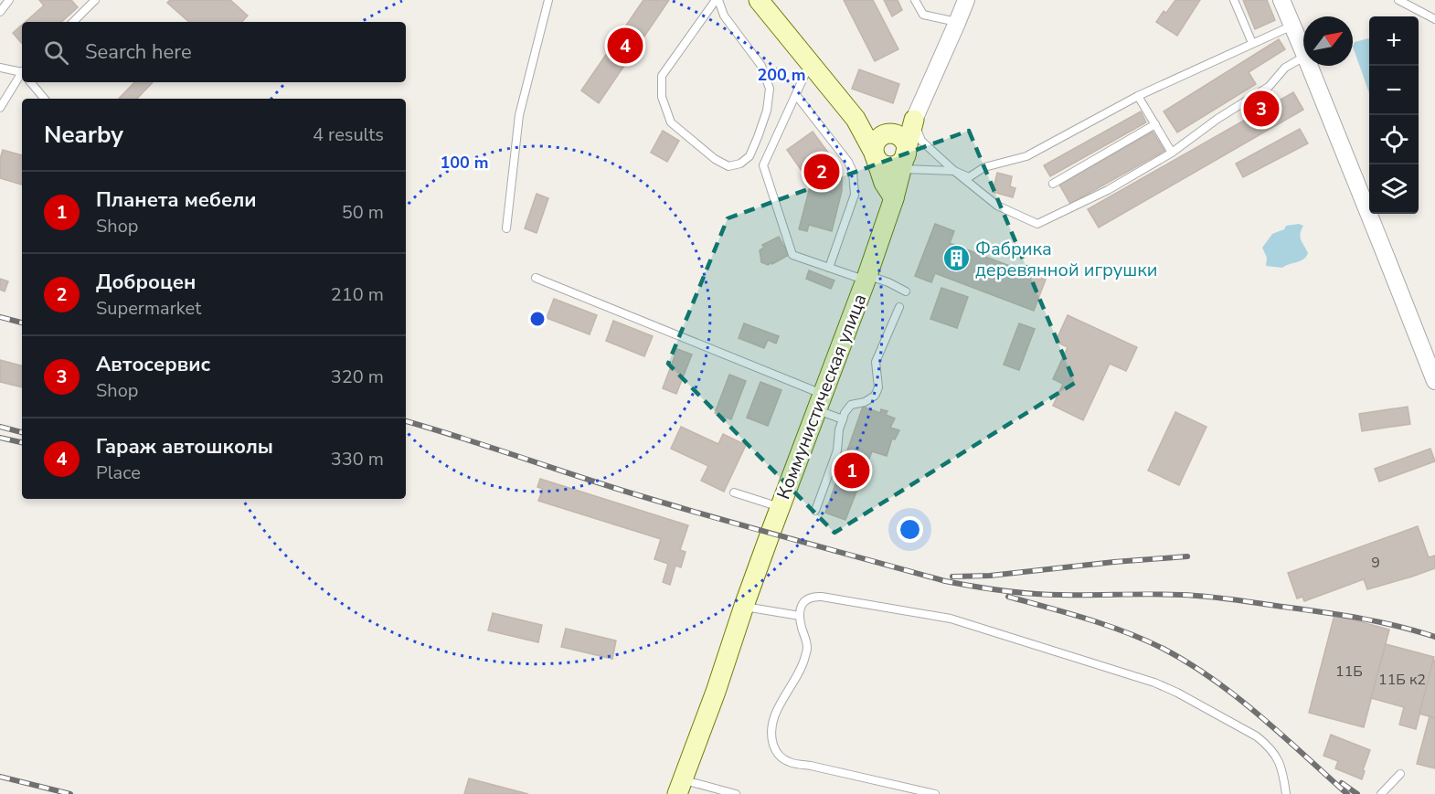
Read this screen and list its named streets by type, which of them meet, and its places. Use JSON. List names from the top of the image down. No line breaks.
{"streets":{"main road":["Коммунистическая улица"]},"places":{"building":["Фабрика деревянной игрушки"]},"house_numbers":["9","11Б","11Б к2"],"north":"top right","page":{"map_buttons":["+","−"],"search":"Search here","pins":["4","3","2","1"],"heading":["Nearby","4 results"],"list":[{"mark":"1","name":"Планета мебели","note":"Shop","value":"50 m"},{"mark":"2","name":"Доброцен","note":"Supermarket","value":"210 m"},{"mark":"3","name":"Автосервис","note":"Shop","value":"320 m"},{"mark":"4","name":"Гараж автошколы","note":"Place","value":"330 m"}]},"rings":["200 m","100 m"]}
